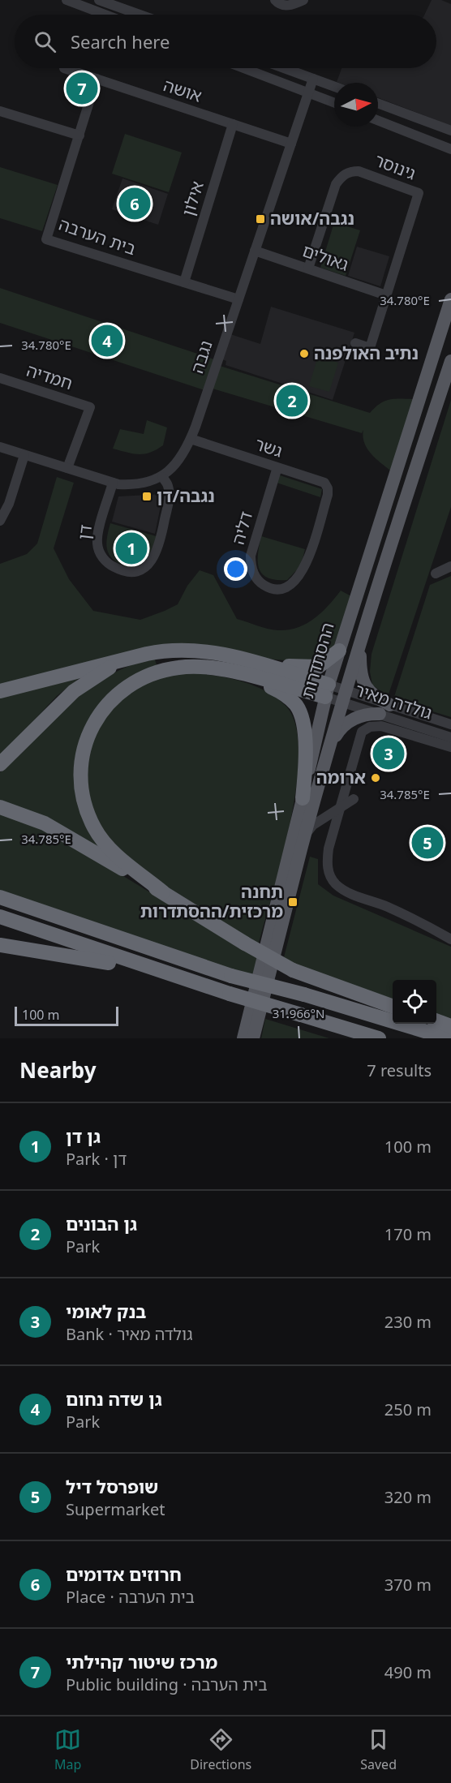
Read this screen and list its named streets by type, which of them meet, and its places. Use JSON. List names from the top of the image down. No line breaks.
{"streets":{"main road":["ההסתדרות"],"street":["אושה","גינוסר","אילון","בית הערבה","גאולים","נגבה","חמדיה","גשר","דליה","דן","גולדה מאיר"]},"crossings":[["אושה","אילון"],["אושה","בית הערבה"],["אושה","נגבה"],["גינוסר","גאולים"],["אילון","בית הערבה"],["בית הערבה","נגבה"],["גאולים","נגבה"],["נגבה","גשר"],["נגבה","דן"],["גשר","דליה"],["ההסתדרות","גולדה מאיר"]],"places":{"transit":["נגבה/אושה","נגבה/דן","תחנה מרכזית/ההסתדרות"],"other":["נתיב האולפנה","ארומה"]},"scale_bar":"100 m","north":"right","page":{"search":"Search here","pins":["7","6","4","2","1","3","5"],"scale":"100 m","heading":["Nearby","7 results"],"list":[{"mark":"1","name":"גן דן","note":"Park · דן","value":"100 m"},{"mark":"2","name":"גן הבונים","note":"Park","value":"170 m"},{"mark":"3","name":"בנק לאומי","note":"Bank · גולדה מאיר","value":"230 m"},{"mark":"4","name":"גן שדה נחום","note":"Park","value":"250 m"},{"mark":"5","name":"שופרסל דיל","note":"Supermarket","value":"320 m"},{"mark":"6","name":"חרוזים אדומים","note":"Place · בית הערבה","value":"370 m"},{"mark":"7","name":"מרכז שיטור קהילתי","note":"Public building · בית הערבה","value":"490 m"}],"nav":["Map","Directions","Saved"]},"coordinates":["34.780°E","34.785°E","31.966°N"]}
